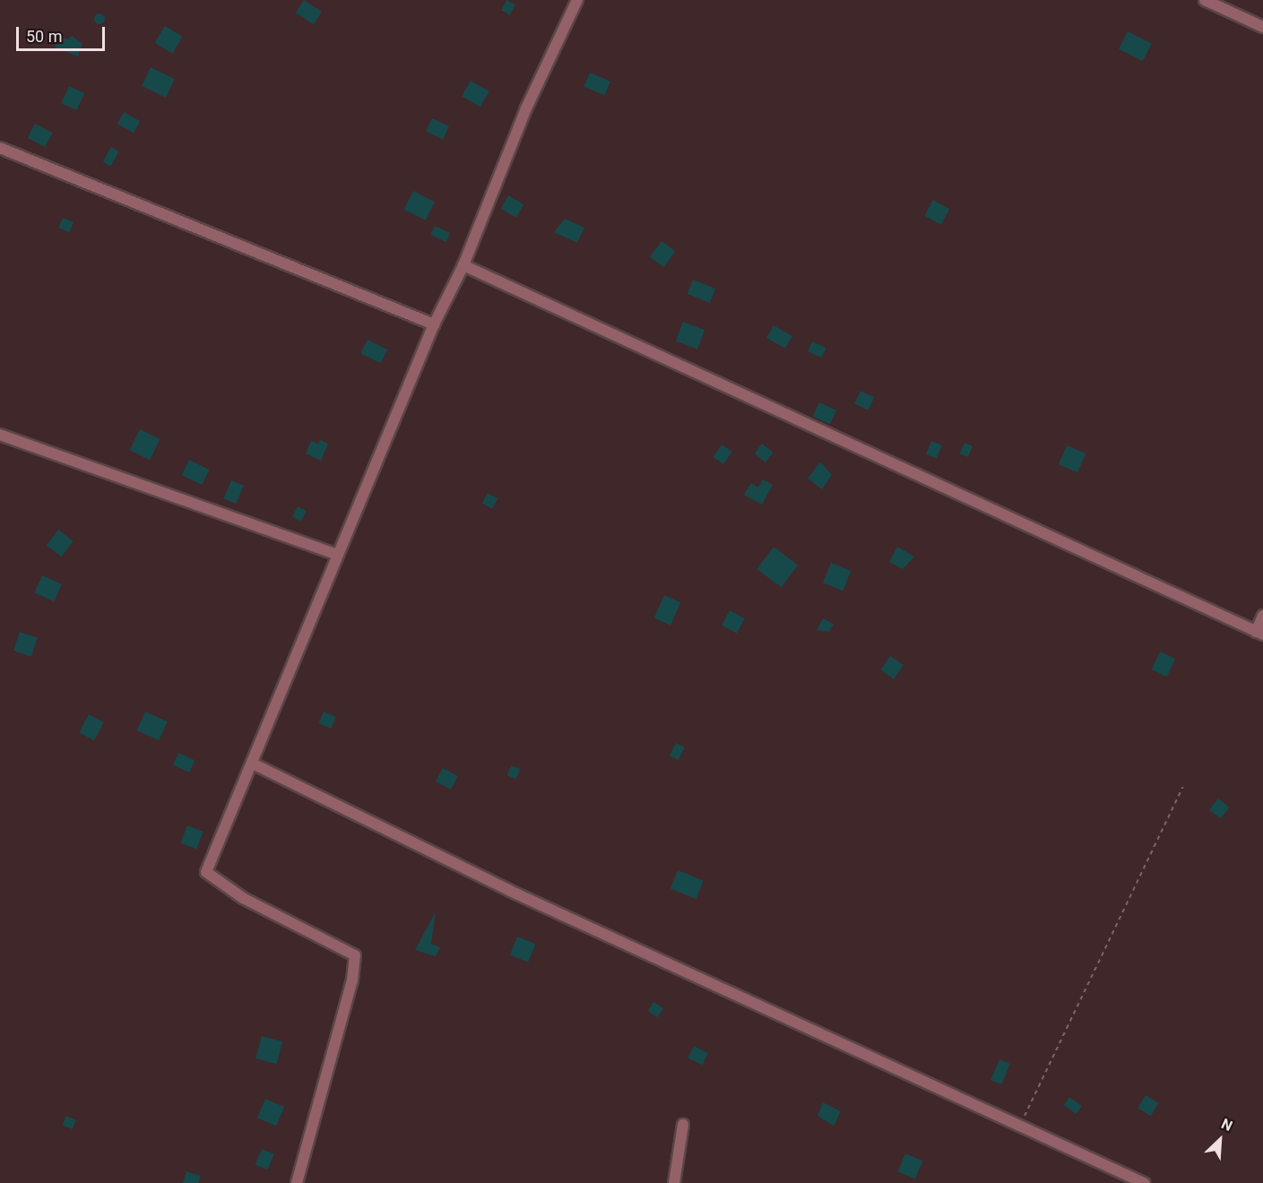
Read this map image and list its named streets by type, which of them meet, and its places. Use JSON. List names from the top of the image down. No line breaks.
{"scale_bar":"50 m","north":"top right"}
